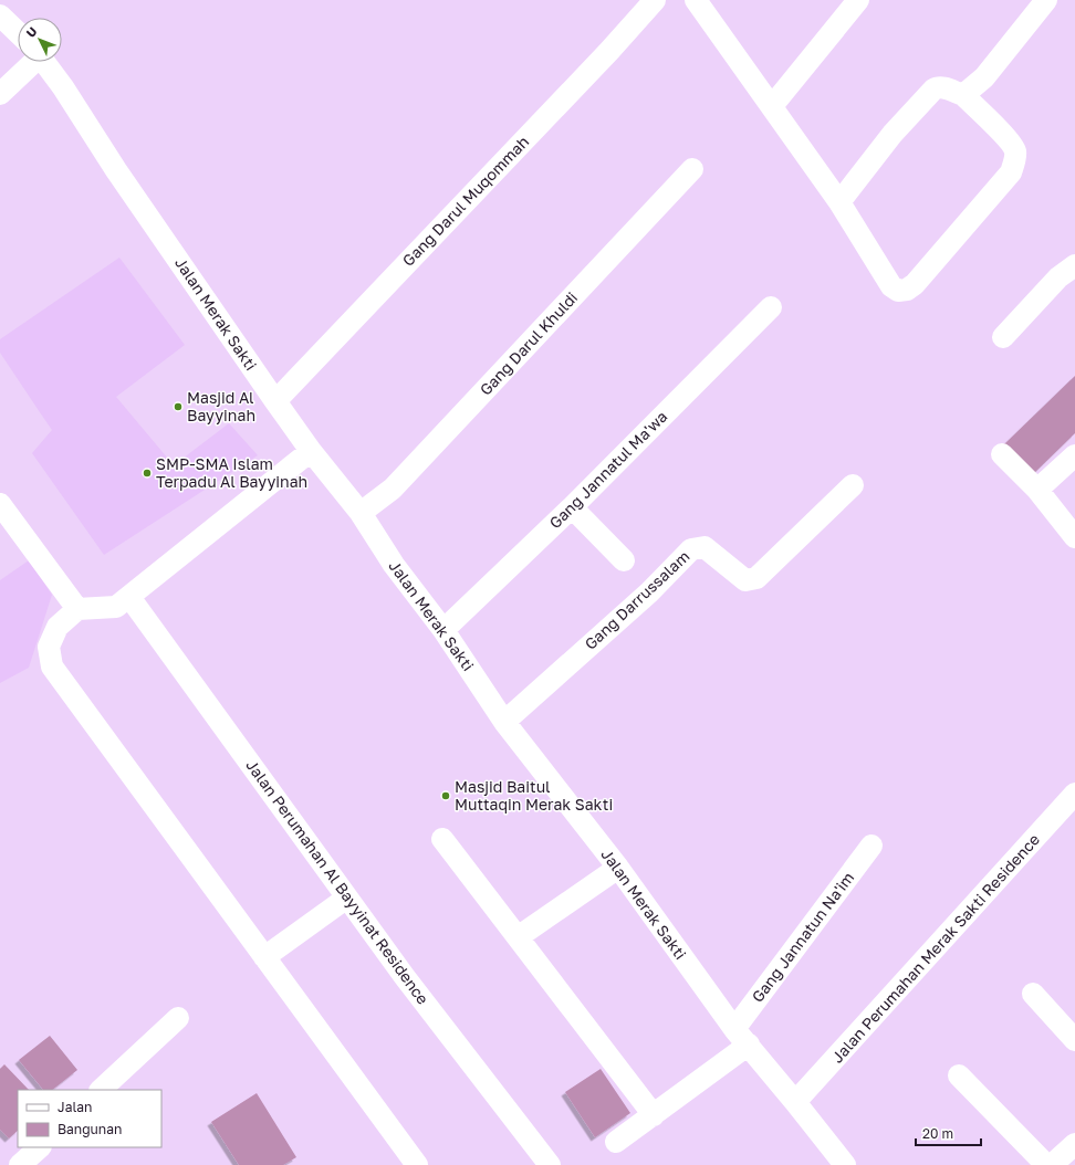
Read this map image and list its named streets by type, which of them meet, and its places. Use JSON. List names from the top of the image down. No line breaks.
{"streets":{"street":["Gang Darul Muqommah","Jalan Merak Sakti","Gang Darul Khuldi","Gang Jannatul Ma'wa","Gang Darrussalam","Jalan Perumahan Al Bayyinat Residence","Gang Jannatun Na'im","Jalan Perumahan Merak Sakti Residence"]},"crossings":[["Gang Darul Muqommah","Jalan Merak Sakti"],["Jalan Merak Sakti","Gang Darul Khuldi"],["Jalan Merak Sakti","Gang Jannatul Ma'wa"],["Jalan Merak Sakti","Gang Darrussalam"],["Jalan Merak Sakti","Gang Jannatun Na'im"],["Jalan Merak Sakti","Jalan Perumahan Merak Sakti Residence"]],"places":["Masjid Al Bayyinah","SMP-SMA Islam Terpadu Al Bayyinah","Masjid Baitul Muttaqin Merak Sakti"],"legend":["Jalan","Bangunan"],"scale_bar":"20 m","north":"top left"}
